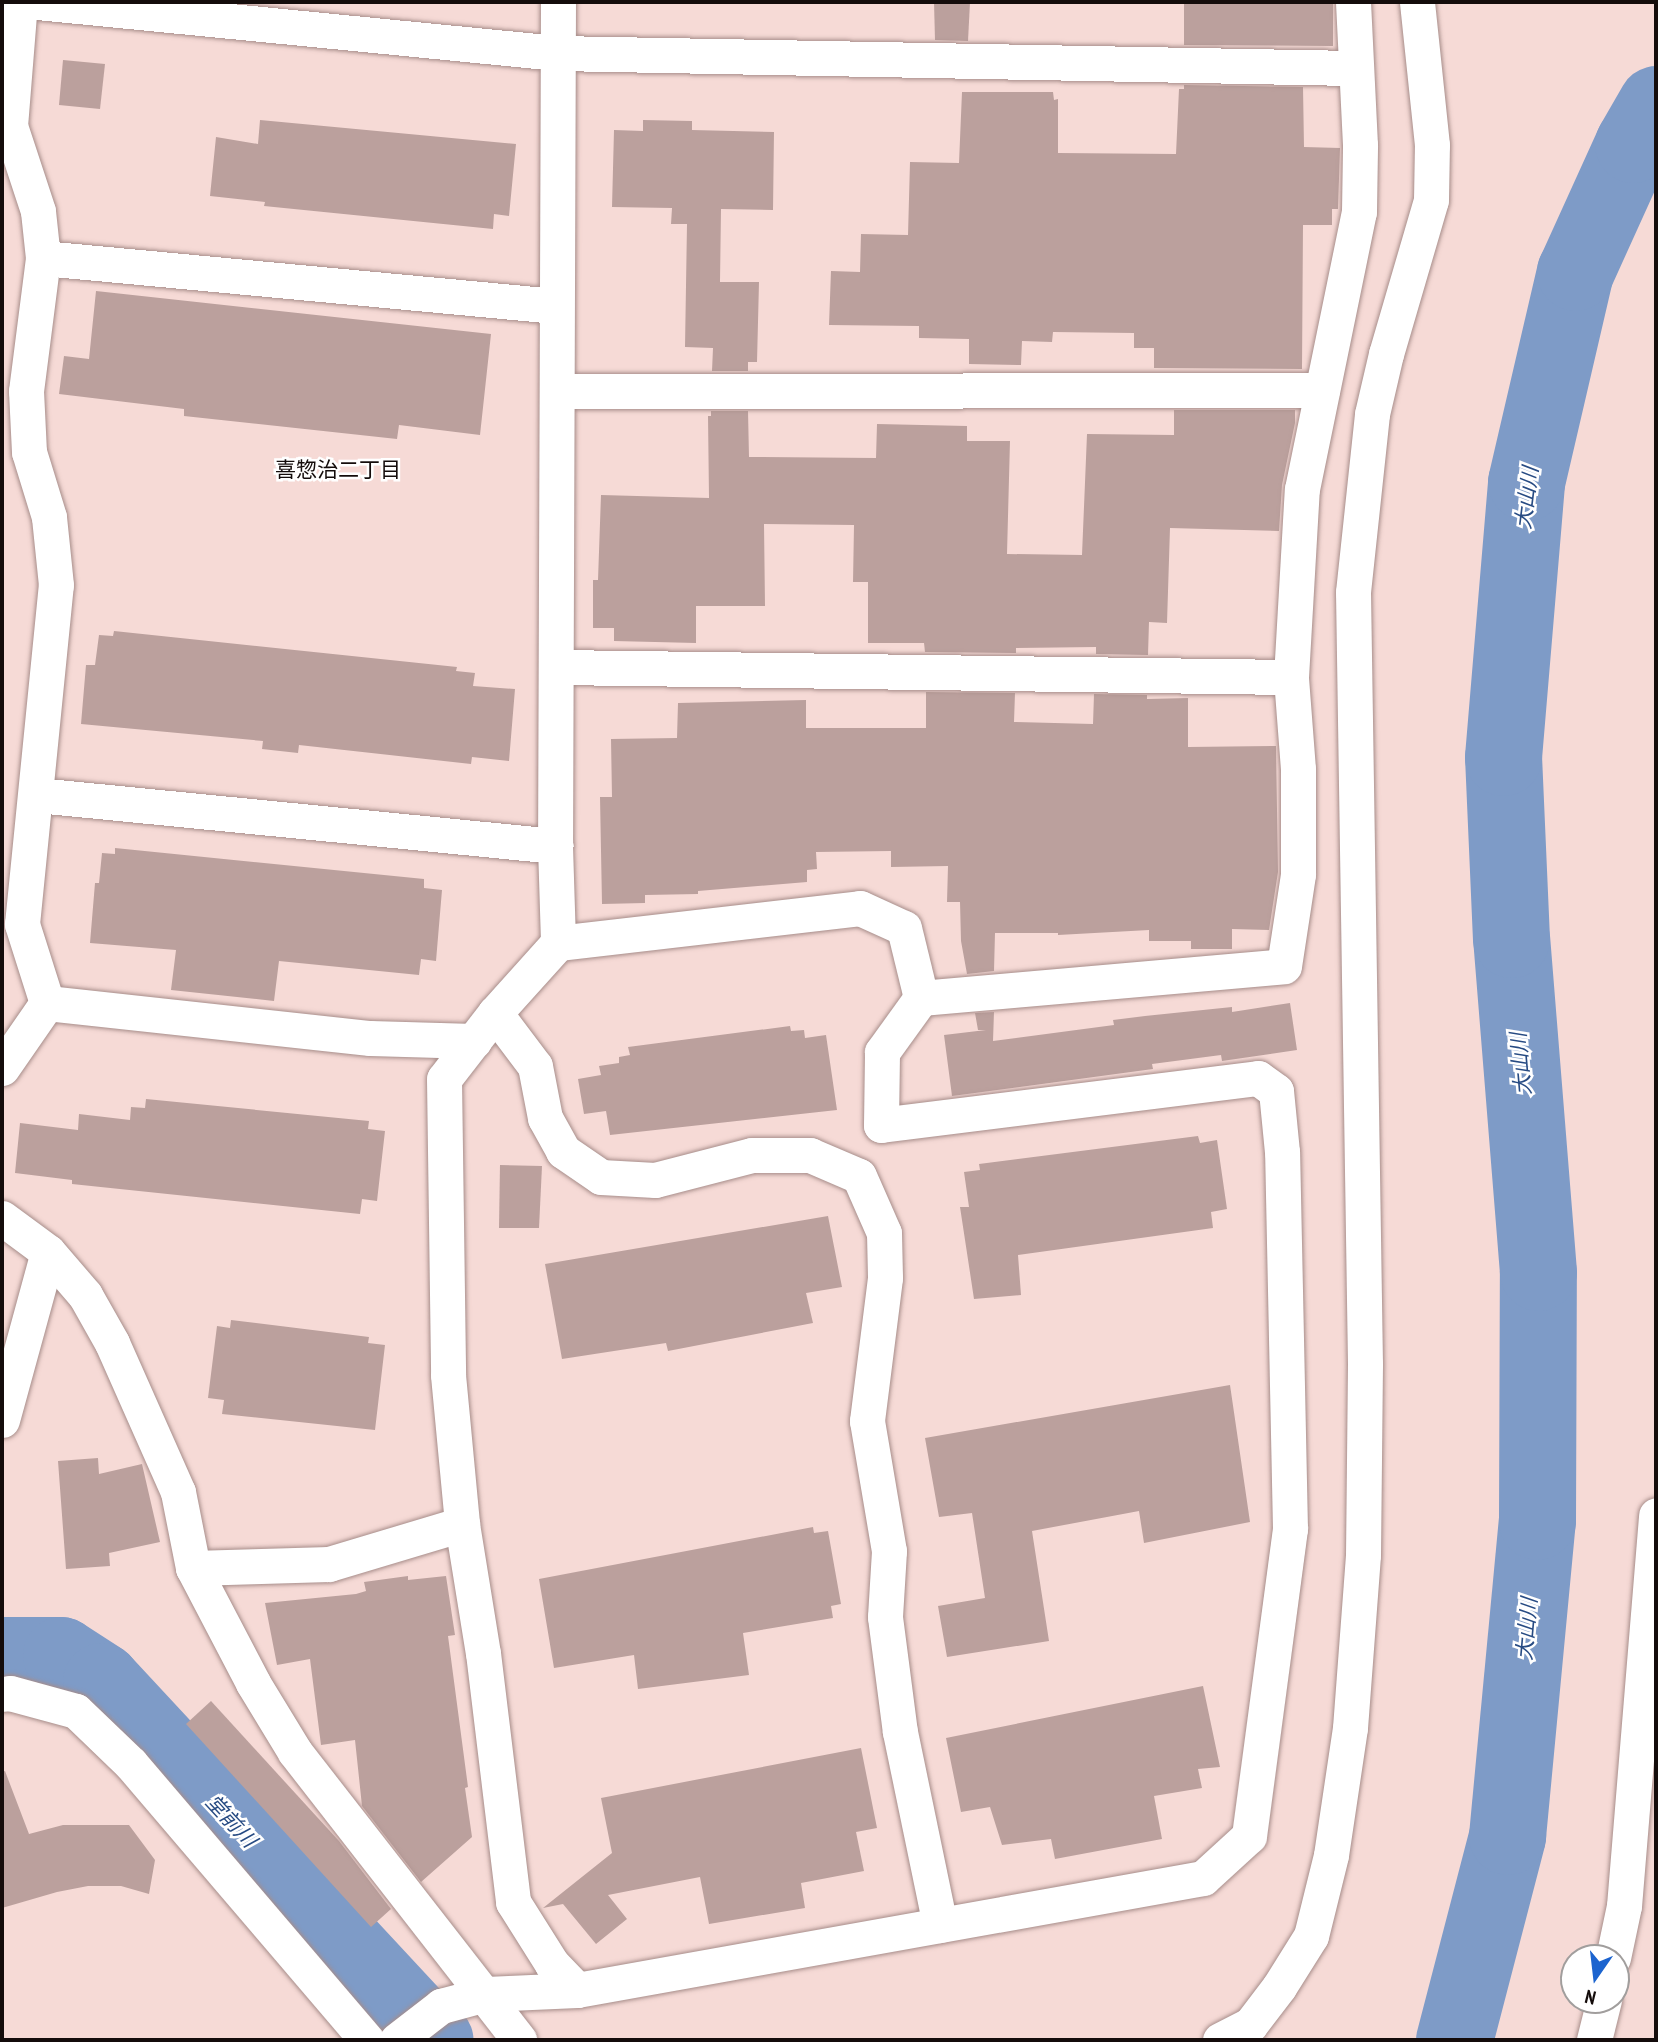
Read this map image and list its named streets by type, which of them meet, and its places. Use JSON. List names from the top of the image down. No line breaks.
{"districts":["喜惣治二丁目"],"water":["大山川","堂前川"],"north":"bottom"}
